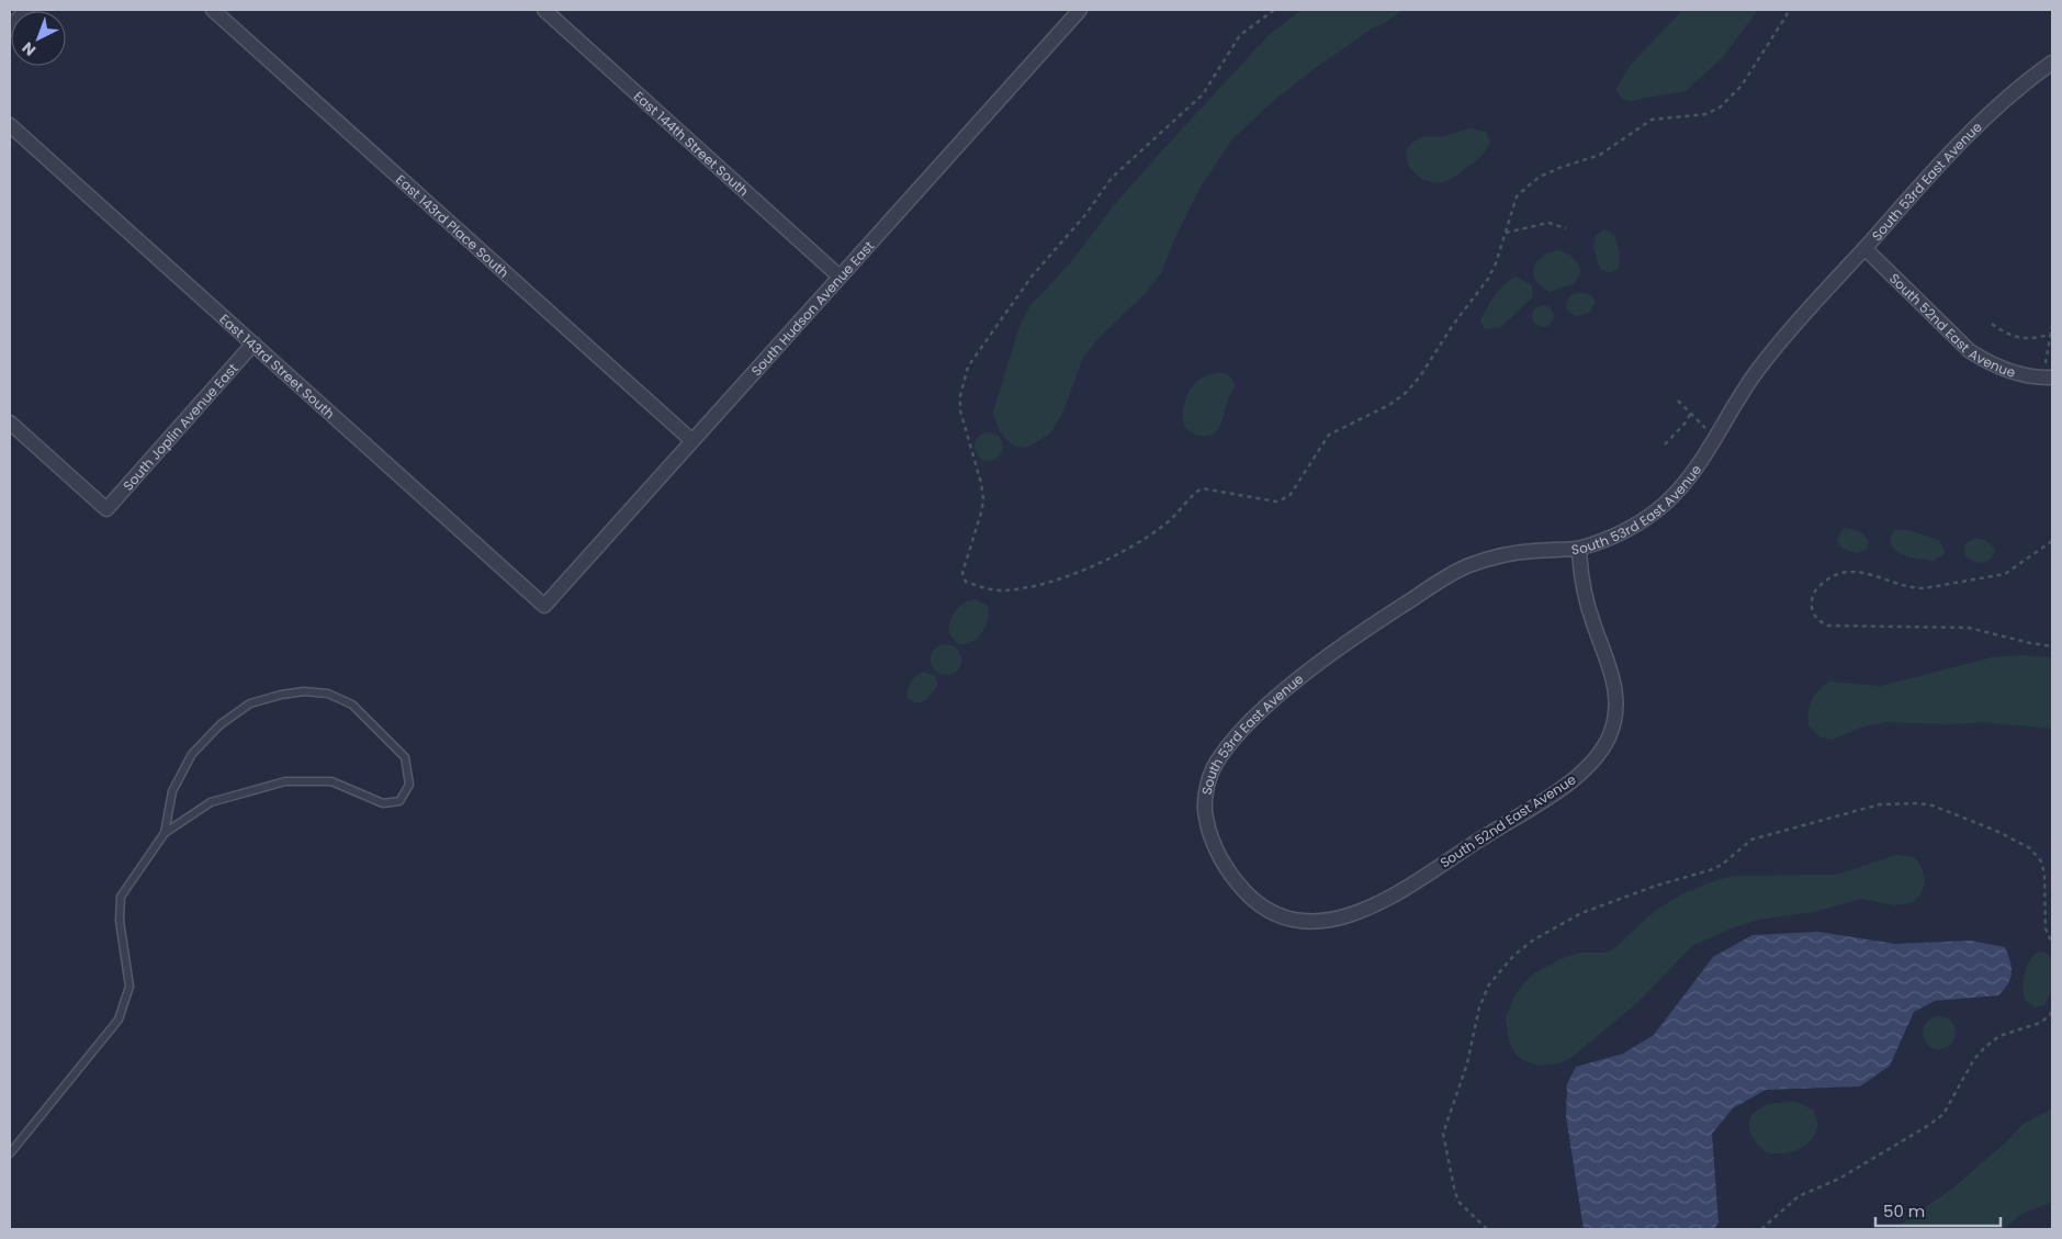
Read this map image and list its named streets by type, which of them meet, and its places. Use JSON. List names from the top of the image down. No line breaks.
{"streets":{"street":["East 144th Street South","South 53rd East Avenue","East 143rd Place South","South Hudson Avenue East","South 52nd East Avenue","East 143rd Street South","South Joplin Avenue East"]},"crossings":[["East 144th Street South","South Hudson Avenue East"],["South 53rd East Avenue","South 52nd East Avenue"],["East 143rd Place South","South Hudson Avenue East"],["South Hudson Avenue East","East 143rd Street South"],["East 143rd Street South","South Joplin Avenue East"]],"scale_bar":"50 m","north":"bottom left"}
